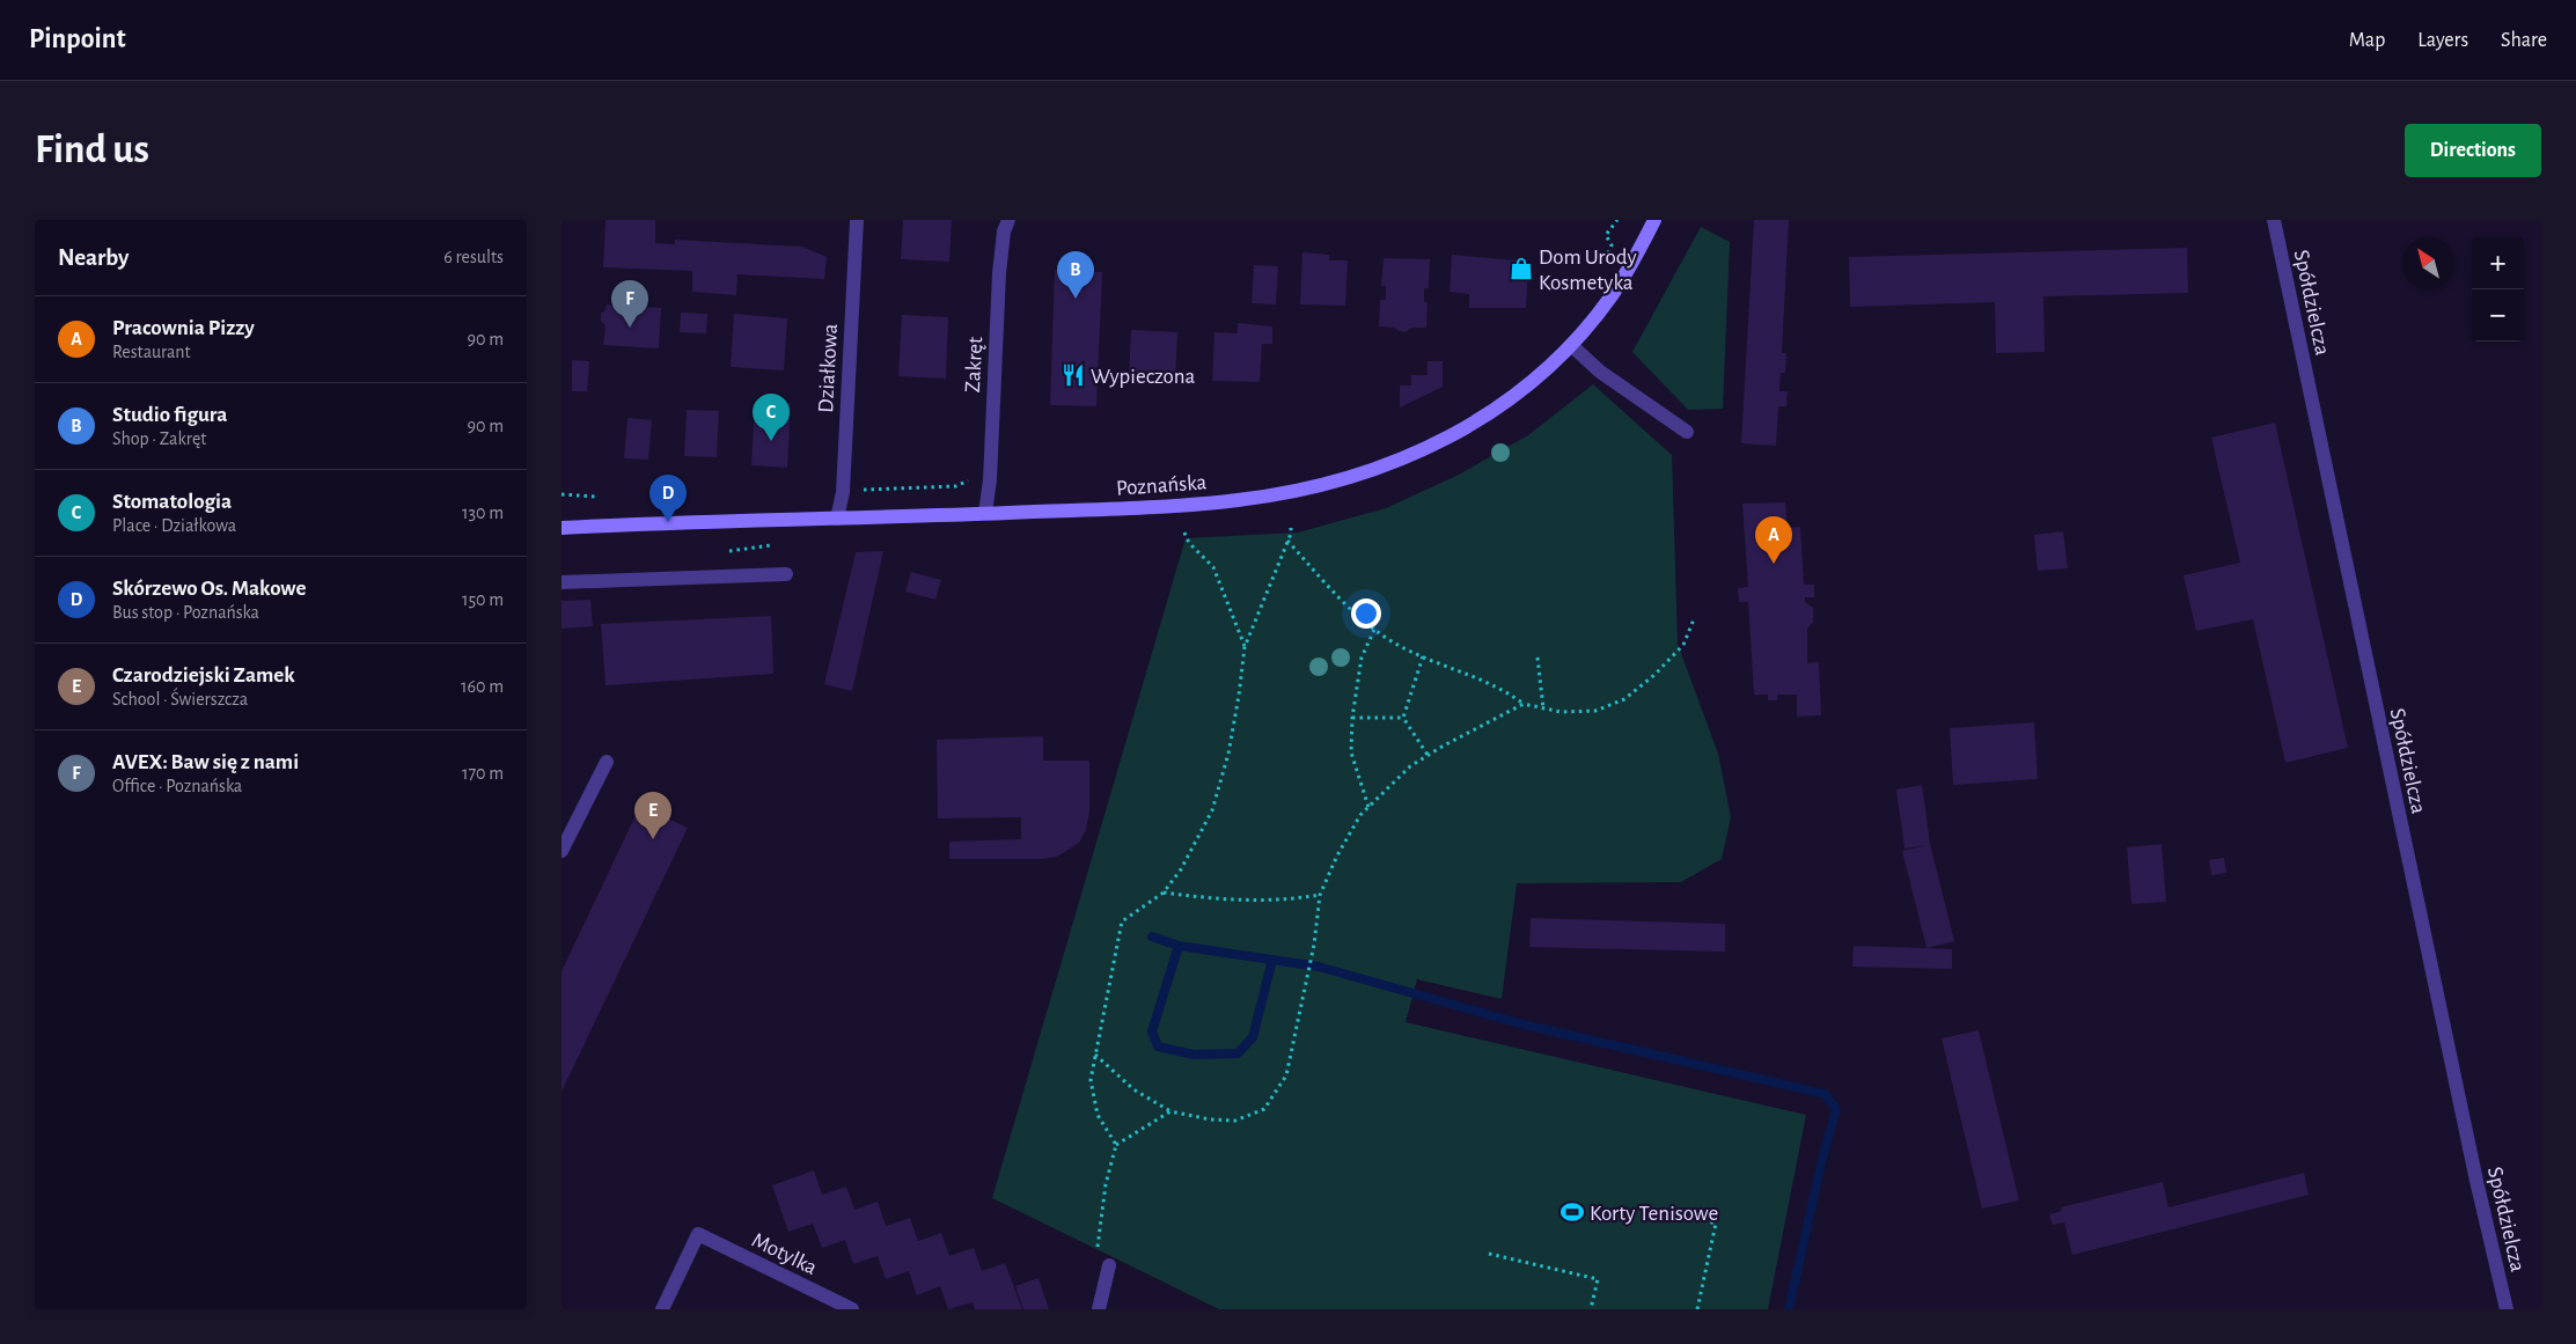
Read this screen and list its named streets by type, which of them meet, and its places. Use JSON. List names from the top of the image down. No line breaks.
{"streets":{"street":["Spółdzielcza","Zakręt","Działkowa","Poznańska","Motylka"]},"crossings":[["Zakręt","Poznańska"],["Działkowa","Poznańska"]],"places":{"shop":["Dom Urody Kosmetyka"],"restaurant":["Wypieczona"],"sports":["Korty Tenisowe"]},"north":"top left","page":{"header":"Pinpoint","nav":["Map","Layers","Share"],"buttons":"Directions","title":"Find us","heading":["Nearby","6 results"],"map_buttons":["+","−"],"pins":["B","F","C","D","A","E"],"list":[{"mark":"A","name":"Pracownia Pizzy","note":"Restaurant","value":"90 m"},{"mark":"B","name":"Studio figura","note":"Shop · Zakręt","value":"90 m"},{"mark":"C","name":"Stomatologia","note":"Place · Działkowa","value":"130 m"},{"mark":"D","name":"Skórzewo Os. Makowe","note":"Bus stop · Poznańska","value":"150 m"},{"mark":"E","name":"Czarodziejski Zamek","note":"School · Świerszcza","value":"160 m"},{"mark":"F","name":"AVEX: Baw się z nami","note":"Office · Poznańska","value":"170 m"}]}}
